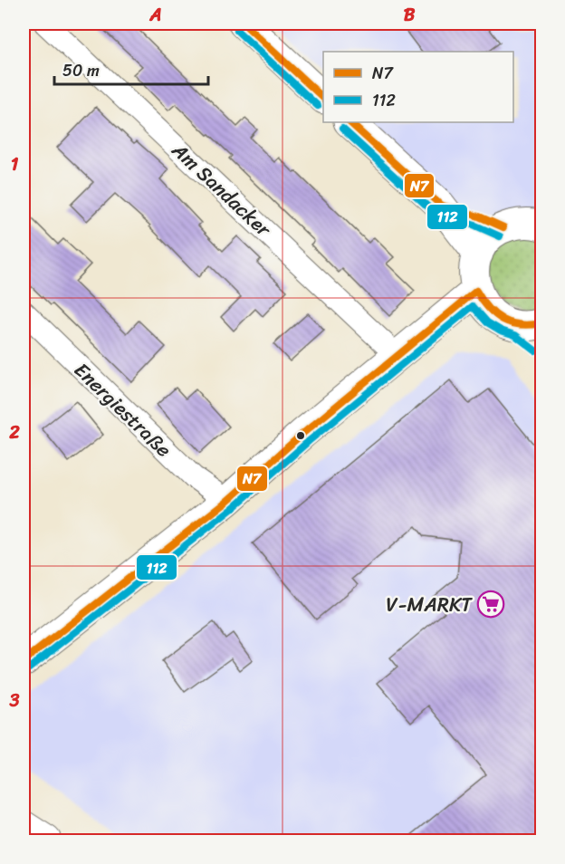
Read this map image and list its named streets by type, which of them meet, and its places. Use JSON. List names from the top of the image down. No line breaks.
{"streets":{"street":["Am Sandacker","Energiestraße"]},"places":{"supermarket":["V-MARKT"]},"lines":["transit line N7","transit line 112"],"legend":["N7","112"],"scale_bar":"50 m","grid":{"columns":["A","B"],"rows":["1","2","3"]}}
